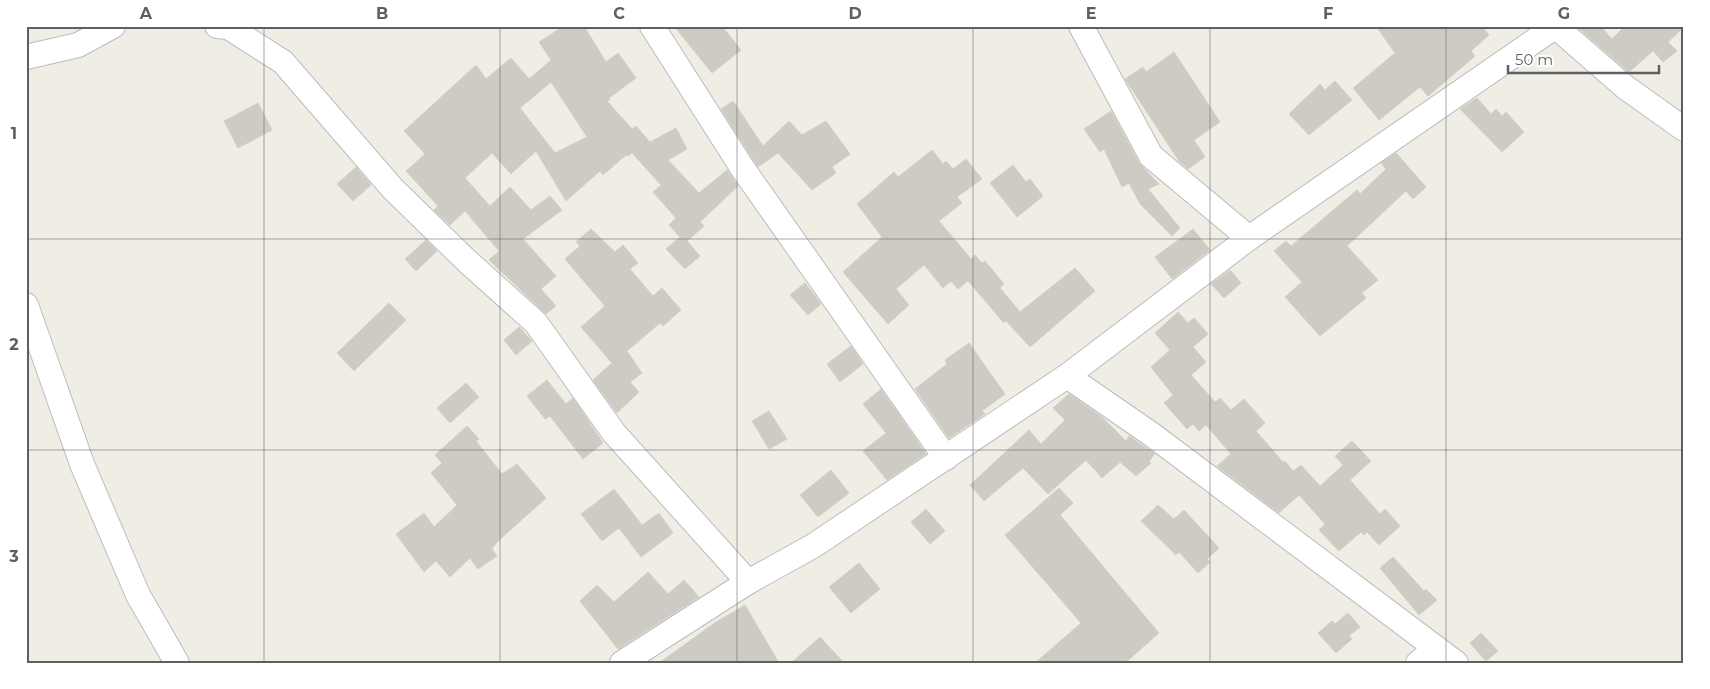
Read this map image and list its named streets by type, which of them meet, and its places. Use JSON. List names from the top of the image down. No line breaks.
{"scale_bar":"50 m","grid":{"columns":["A","B","C","D","E","F","G"],"rows":["1","2","3"]}}
